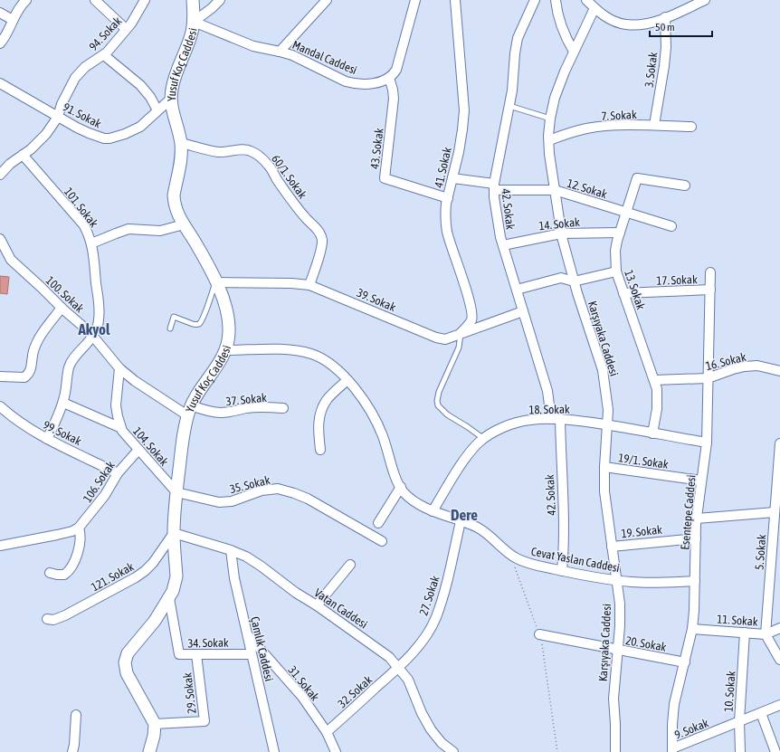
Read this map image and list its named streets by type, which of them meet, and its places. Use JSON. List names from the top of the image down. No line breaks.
{"streets":{"street":["94. Sokak","Mandal Caddesi","Yusuf Koç Caddesi","3. Sokak","91. Sokak","7. Sokak","43. Sokak","41. Sokak","60/1. Sokak","12. Sokak","101. Sokak","42. Sokak","14. Sokak","17. Sokak","13. Sokak","100. Sokak","39. Sokak","Karşıyaka Caddesi","16. Sokak","37. Sokak","18. Sokak","99. Sokak","104. Sokak","19/1. Sokak","106. Sokak","35. Sokak","Esentepe Caddesi","19. Sokak","5. Sokak","Cevat Yaslan Caddesi","121. Sokak","27. Sokak","Vatan Caddesi","11. Sokak","34. Sokak","20. Sokak","Çamlık Caddesi","31. Sokak","32. Sokak","10. Sokak","29. Sokak","9. Sokak"]},"crossings":[["94. Sokak","91. Sokak"],["Mandal Caddesi","Yusuf Koç Caddesi"],["Mandal Caddesi","43. Sokak"],["Yusuf Koç Caddesi","91. Sokak"],["Yusuf Koç Caddesi","60/1. Sokak"],["Yusuf Koç Caddesi","100. Sokak"],["Yusuf Koç Caddesi","39. Sokak"],["Yusuf Koç Caddesi","37. Sokak"],["Yusuf Koç Caddesi","104. Sokak"],["Yusuf Koç Caddesi","35. Sokak"],["Yusuf Koç Caddesi","Cevat Yaslan Caddesi"],["Yusuf Koç Caddesi","121. Sokak"],["Yusuf Koç Caddesi","Vatan Caddesi"],["Yusuf Koç Caddesi","34. Sokak"],["Yusuf Koç Caddesi","29. Sokak"],["3. Sokak","7. Sokak"],["7. Sokak","Karşıyaka Caddesi"],["43. Sokak","41. Sokak"],["41. Sokak","12. Sokak"],["41. Sokak","39. Sokak"],["60/1. Sokak","39. Sokak"],["12. Sokak","42. Sokak"],["12. Sokak","13. Sokak"],["12. Sokak","Karşıyaka Caddesi"],["101. Sokak","100. Sokak"],["42. Sokak","14. Sokak"],["42. Sokak","39. Sokak"],["42. Sokak","18. Sokak"],["42. Sokak","Cevat Yaslan Caddesi"],["14. Sokak","13. Sokak"],["14. Sokak","Karşıyaka Caddesi"],["17. Sokak","13. Sokak"],["17. Sokak","Esentepe Caddesi"],["13. Sokak","16. Sokak"],["13. Sokak","18. Sokak"],["100. Sokak","37. Sokak"],["100. Sokak","104. Sokak"],["Karşıyaka Caddesi","18. Sokak"],["Karşıyaka Caddesi","19/1. Sokak"],["Karşıyaka Caddesi","19. Sokak"],["Karşıyaka Caddesi","Cevat Yaslan Caddesi"],["Karşıyaka Caddesi","20. Sokak"],["16. Sokak","Esentepe Caddesi"],["18. Sokak","Esentepe Caddesi"],["18. Sokak","Cevat Yaslan Caddesi"],["99. Sokak","106. Sokak"],["104. Sokak","106. Sokak"],["104. Sokak","35. Sokak"],["19/1. Sokak","Esentepe Caddesi"],["Esentepe Caddesi","19. Sokak"],["Esentepe Caddesi","Cevat Yaslan Caddesi"],["Esentepe Caddesi","11. Sokak"],["Esentepe Caddesi","20. Sokak"],["Esentepe Caddesi","9. Sokak"],["5. Sokak","11. Sokak"],["Cevat Yaslan Caddesi","27. Sokak"],["121. Sokak","Vatan Caddesi"],["27. Sokak","Vatan Caddesi"],["27. Sokak","32. Sokak"],["Vatan Caddesi","Çamlık Caddesi"],["Vatan Caddesi","32. Sokak"],["11. Sokak","10. Sokak"],["34. Sokak","Çamlık Caddesi"],["34. Sokak","29. Sokak"],["Çamlık Caddesi","31. Sokak"],["31. Sokak","32. Sokak"],["10. Sokak","9. Sokak"]],"districts":["Akyol","Dere"],"scale_bar":"50 m"}
